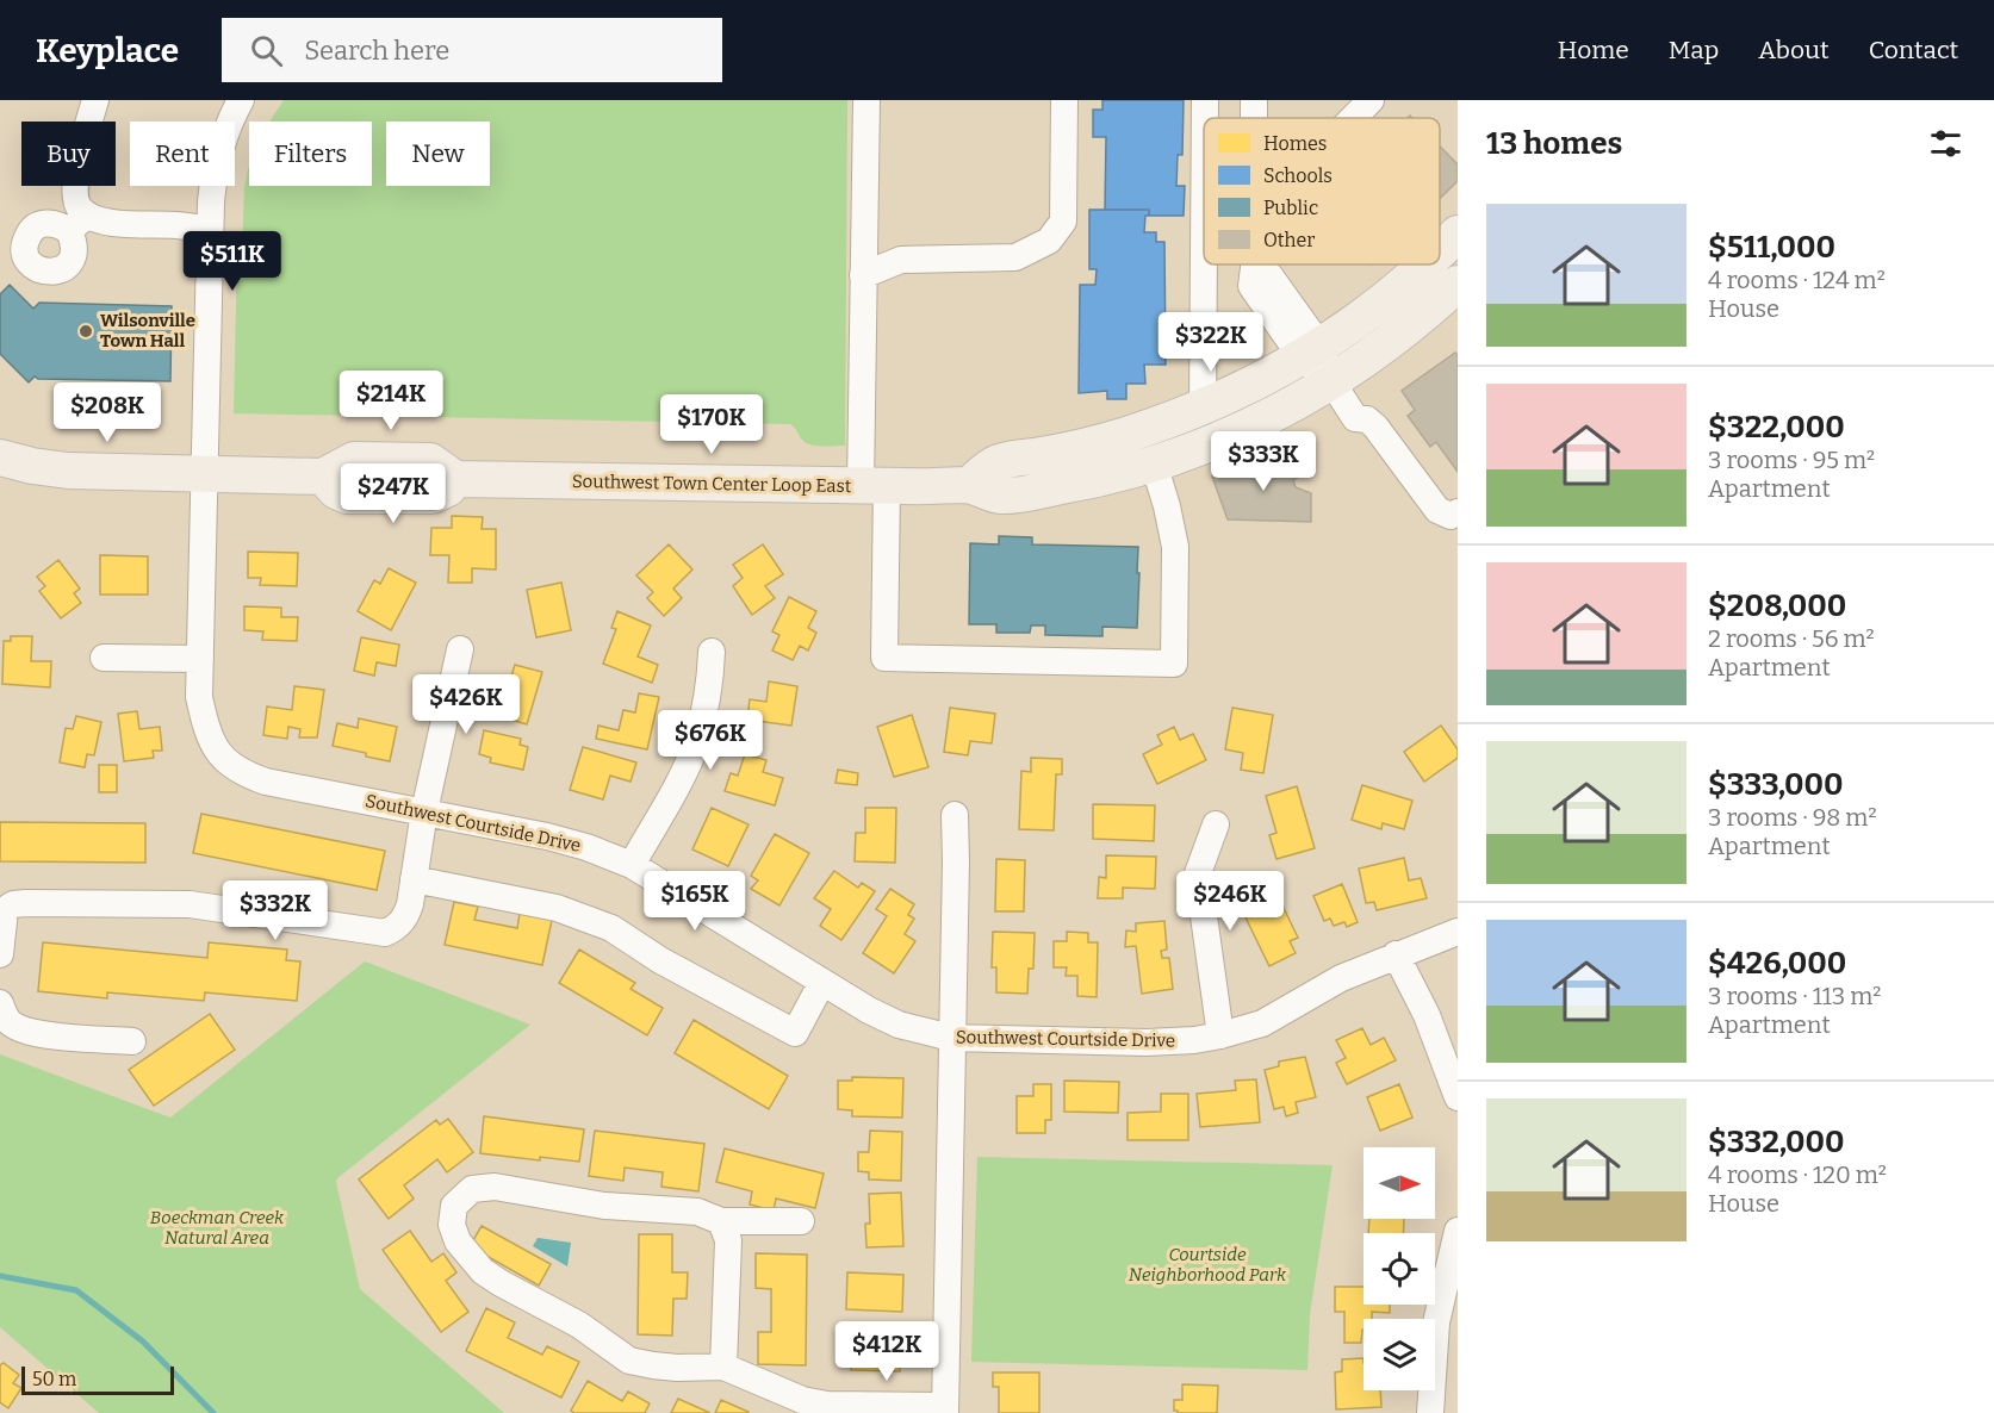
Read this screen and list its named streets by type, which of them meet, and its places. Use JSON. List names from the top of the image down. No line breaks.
{"streets":{"main road":["Southwest Town Center Loop East"],"street":["Southwest Courtside Drive"]},"crossings":[["Southwest Town Center Loop East","Southwest Courtside Drive"]],"parks":["Boeckman Creek Natural Area","Courtside Neighborhood Park"],"places":["Wilsonville Town Hall"],"legend":["Homes","Schools","Public","Other"],"scale_bar":"50 m","north":"right","page":{"header":"Keyplace","search":"Search here","nav":["Home","Map","About","Contact"],"heading":"13 homes","chip":["Buy","Rent","Filters","New"],"list":[{"name":"$511,000","note":"4 rooms · 124 m² · House"},{"name":"$322,000","note":"3 rooms · 95 m² · Apartment"},{"name":"$208,000","note":"2 rooms · 56 m² · Apartment"},{"name":"$333,000","note":"3 rooms · 98 m² · Apartment"},{"name":"$426,000","note":"3 rooms · 113 m² · Apartment"},{"name":"$332,000","note":"4 rooms · 120 m² · House"}],"price":["$511K","$322K","$214K","$208K","$170K","$333K","$247K","$426K","$676K","$165K","$246K","$332K","$412K"],"scale":"50 m"}}
